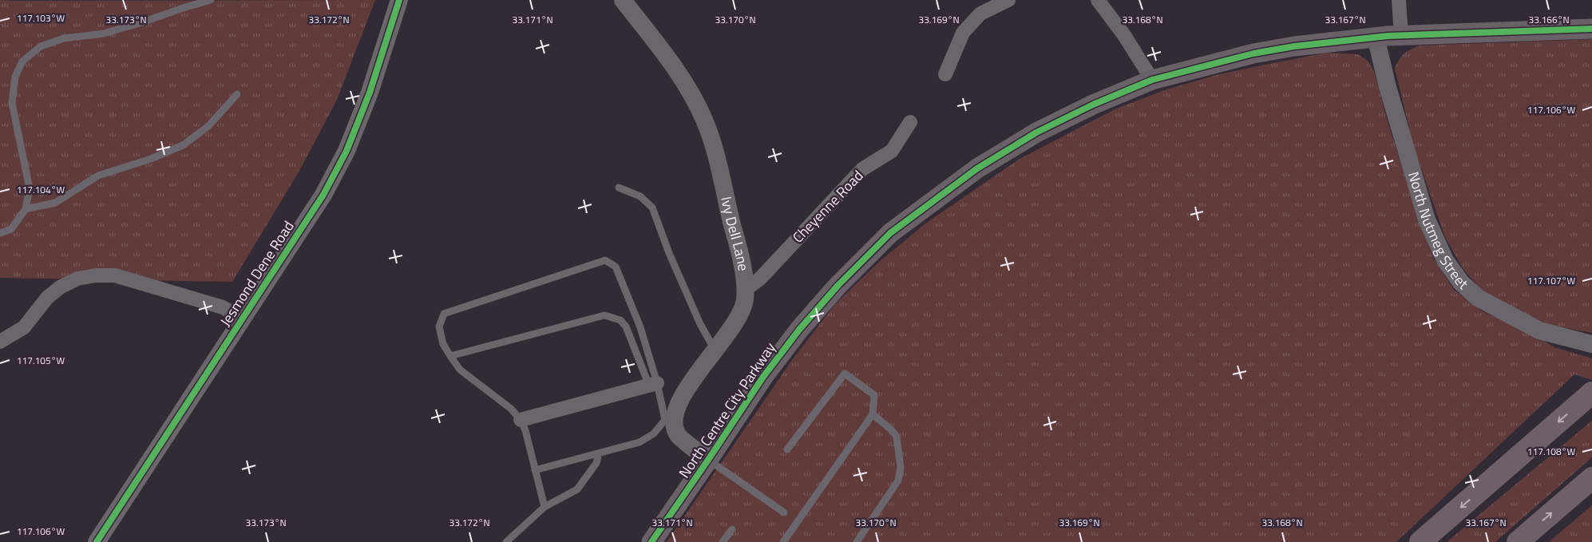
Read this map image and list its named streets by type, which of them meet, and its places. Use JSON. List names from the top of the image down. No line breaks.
{"streets":{"main road":["North Centre City Parkway"],"street":["Cheyenne Road","North Nutmeg Street","Ivy Dell Lane","Jesmond Dene Road"]},"crossings":[["Cheyenne Road","Ivy Dell Lane"],["North Nutmeg Street","North Centre City Parkway"]],"coordinates":["117.103°W","33.173°N","33.172°N","33.171°N","33.170°N","33.169°N","33.168°N","33.167°N","33.166°N","117.106°W","117.104°W","117.107°W","117.105°W","117.108°W"]}
